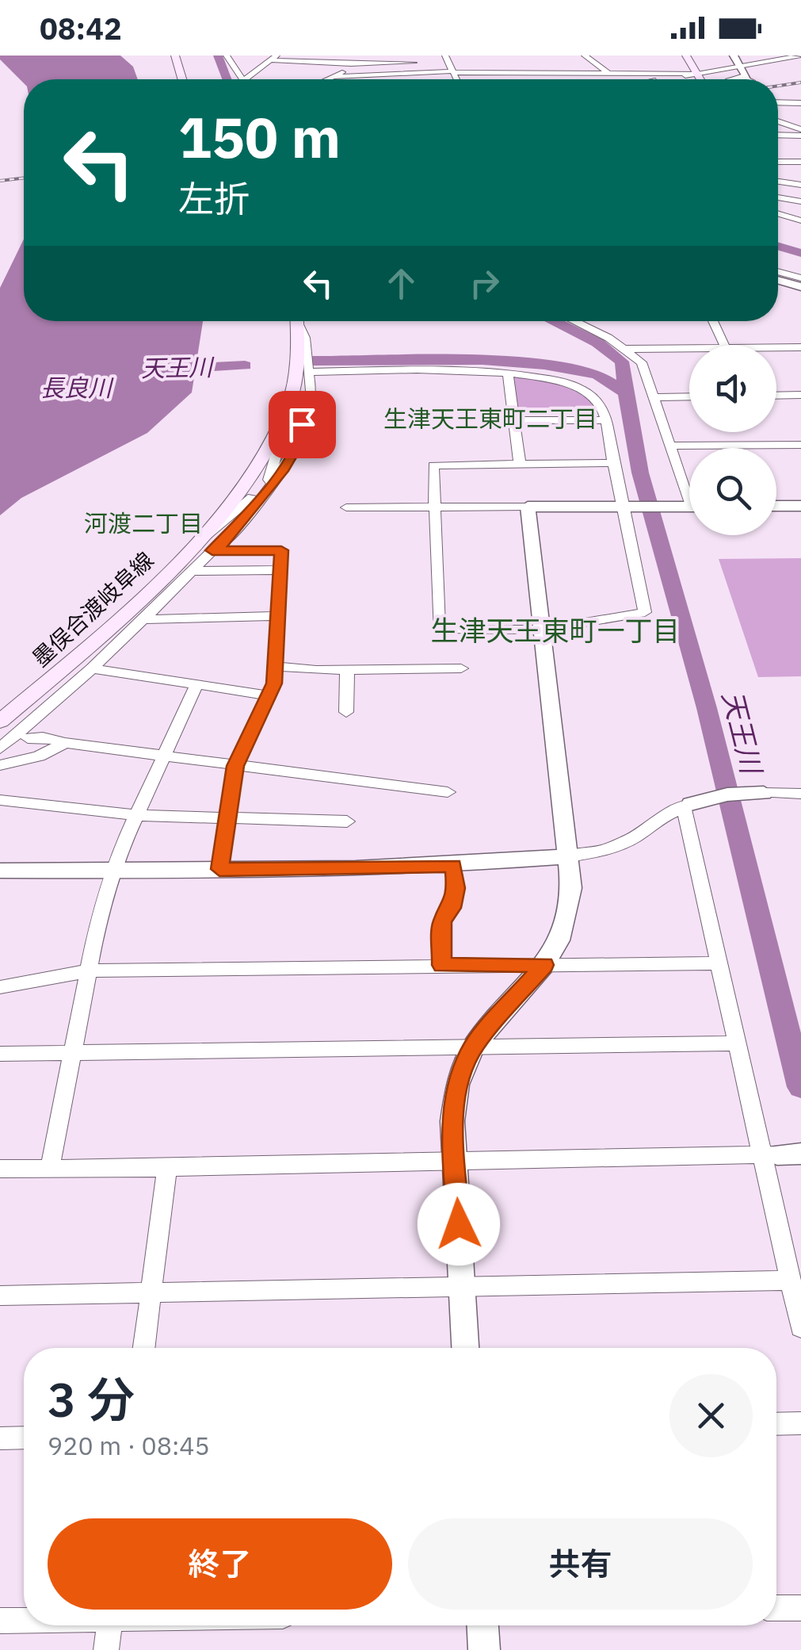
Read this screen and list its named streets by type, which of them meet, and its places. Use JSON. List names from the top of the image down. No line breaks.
{"streets":{"main road":["墨俣合渡岐阜線"]},"districts":["生津天王東町二丁目","河渡二丁目","生津天王東町一丁目"],"water":["天王川","長良川"],"page":{"status":"08:42","turn":["150 m","左折"],"heading":["3 分","920 m · 08:45"],"buttons":["終了","共有"]}}
